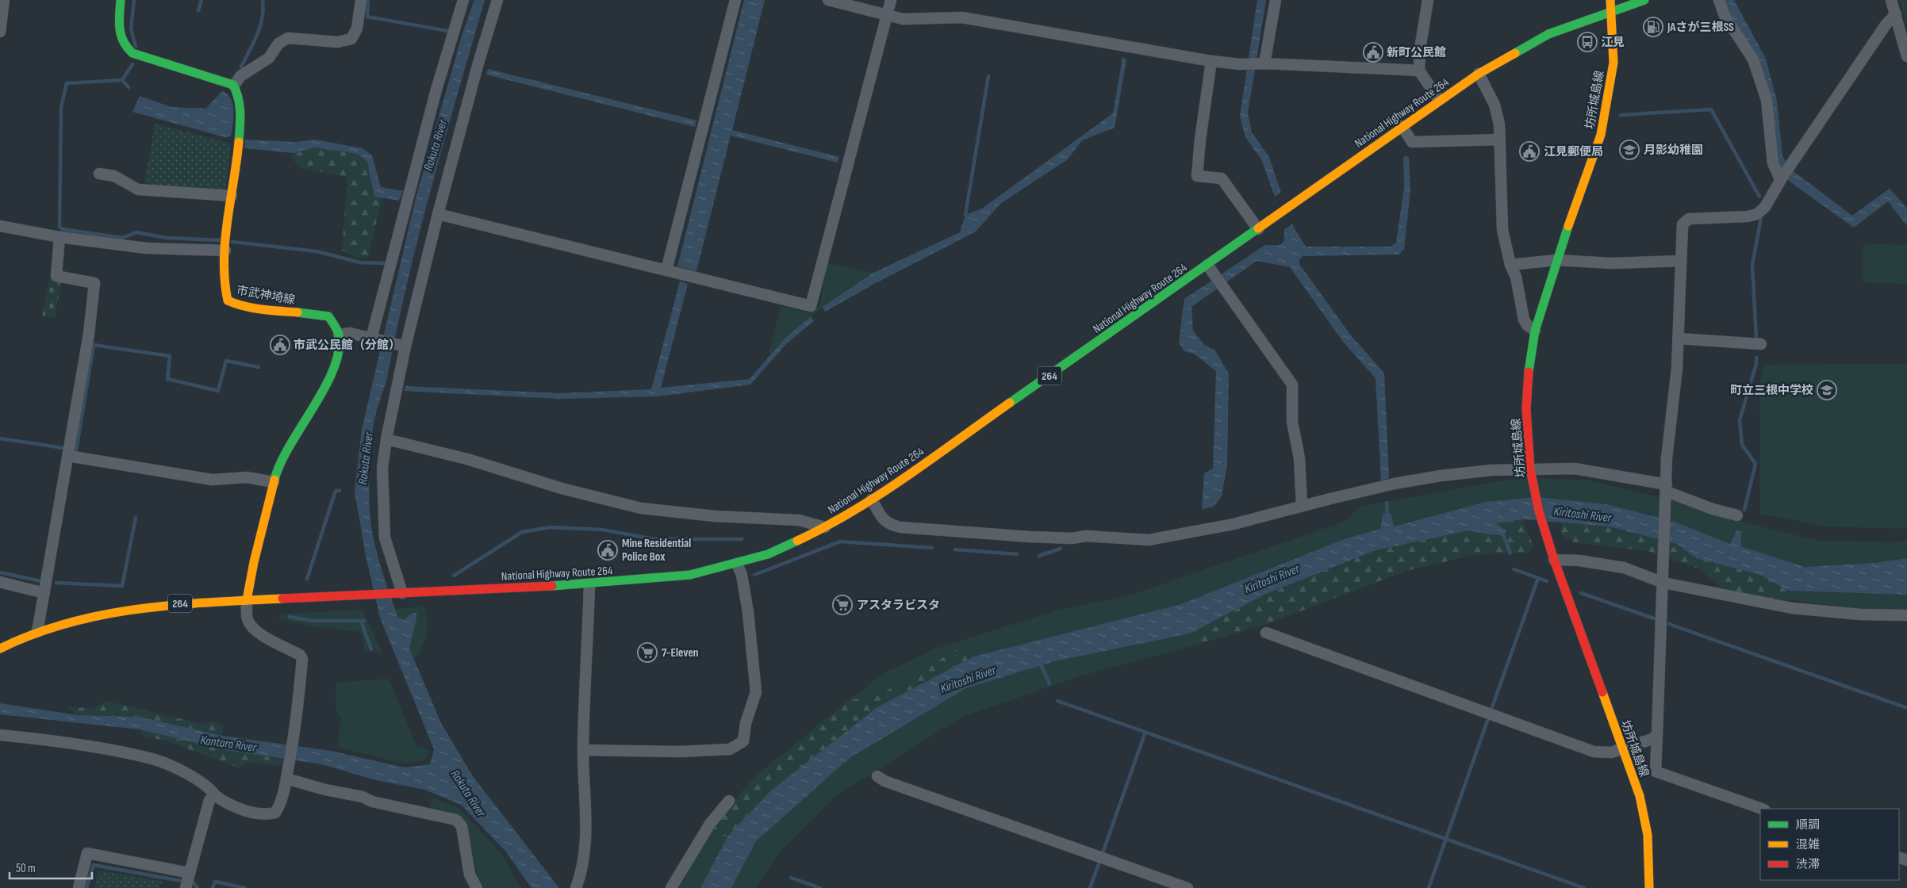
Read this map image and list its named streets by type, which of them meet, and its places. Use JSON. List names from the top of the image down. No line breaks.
{"streets":{"main road":["坊所城島線","National Highway Route 264","市武神埼線","264"]},"crossings":[["坊所城島線","National Highway Route 264"]],"water":["Rokuta River","Kiritoshi River","Kantaro River"],"places":{"fuel station":["JAさが三根SS"],"bus stop":["江見"],"public building":["新町公民館","江見郵便局","市武公民館（分館）","Mine Residential Police Box"],"school or university":["月影幼稚園","町立三根中学校"],"supermarket":["アスタラビスタ","7-Eleven"]},"legend":["順調","混雑","渋滞"],"scale_bar":"50 m"}
